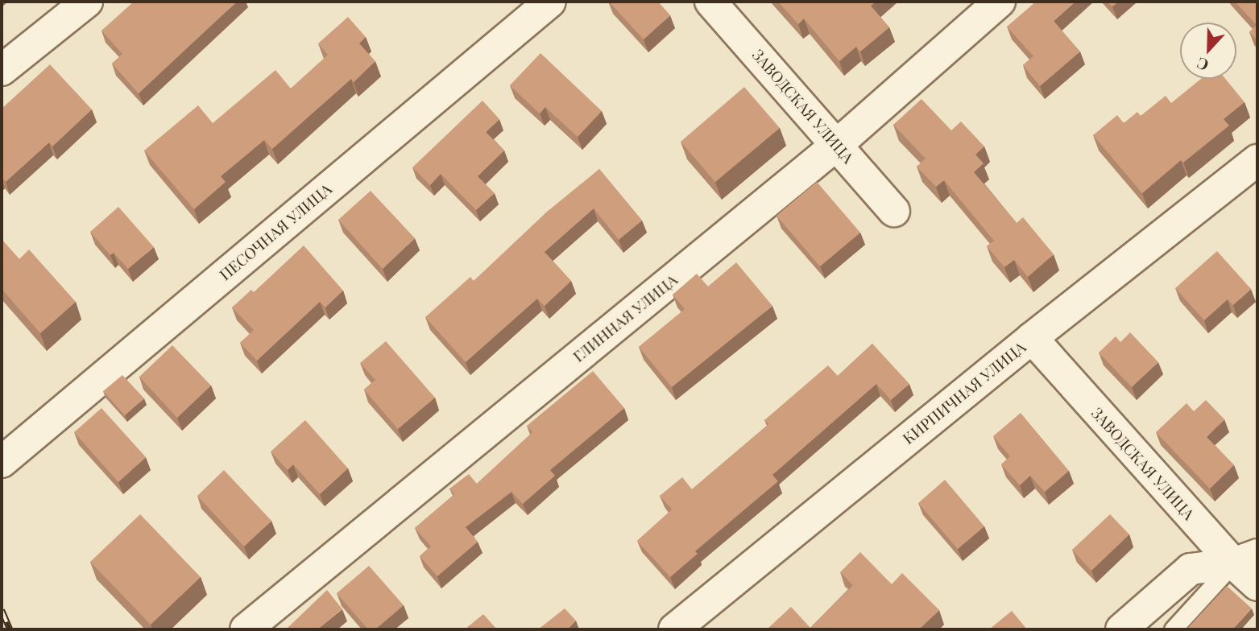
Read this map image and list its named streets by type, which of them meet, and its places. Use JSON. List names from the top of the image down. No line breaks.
{"streets":{"street":["ЗАВОДСКАЯ УЛИЦА","ПЕСОЧНАЯ УЛИЦА","ГЛИННАЯ УЛИЦА","КИРПИЧНАЯ УЛИЦА"]},"crossings":[["ЗАВОДСКАЯ УЛИЦА","ГЛИННАЯ УЛИЦА"],["ЗАВОДСКАЯ УЛИЦА","КИРПИЧНАЯ УЛИЦА"]],"north":"bottom"}
